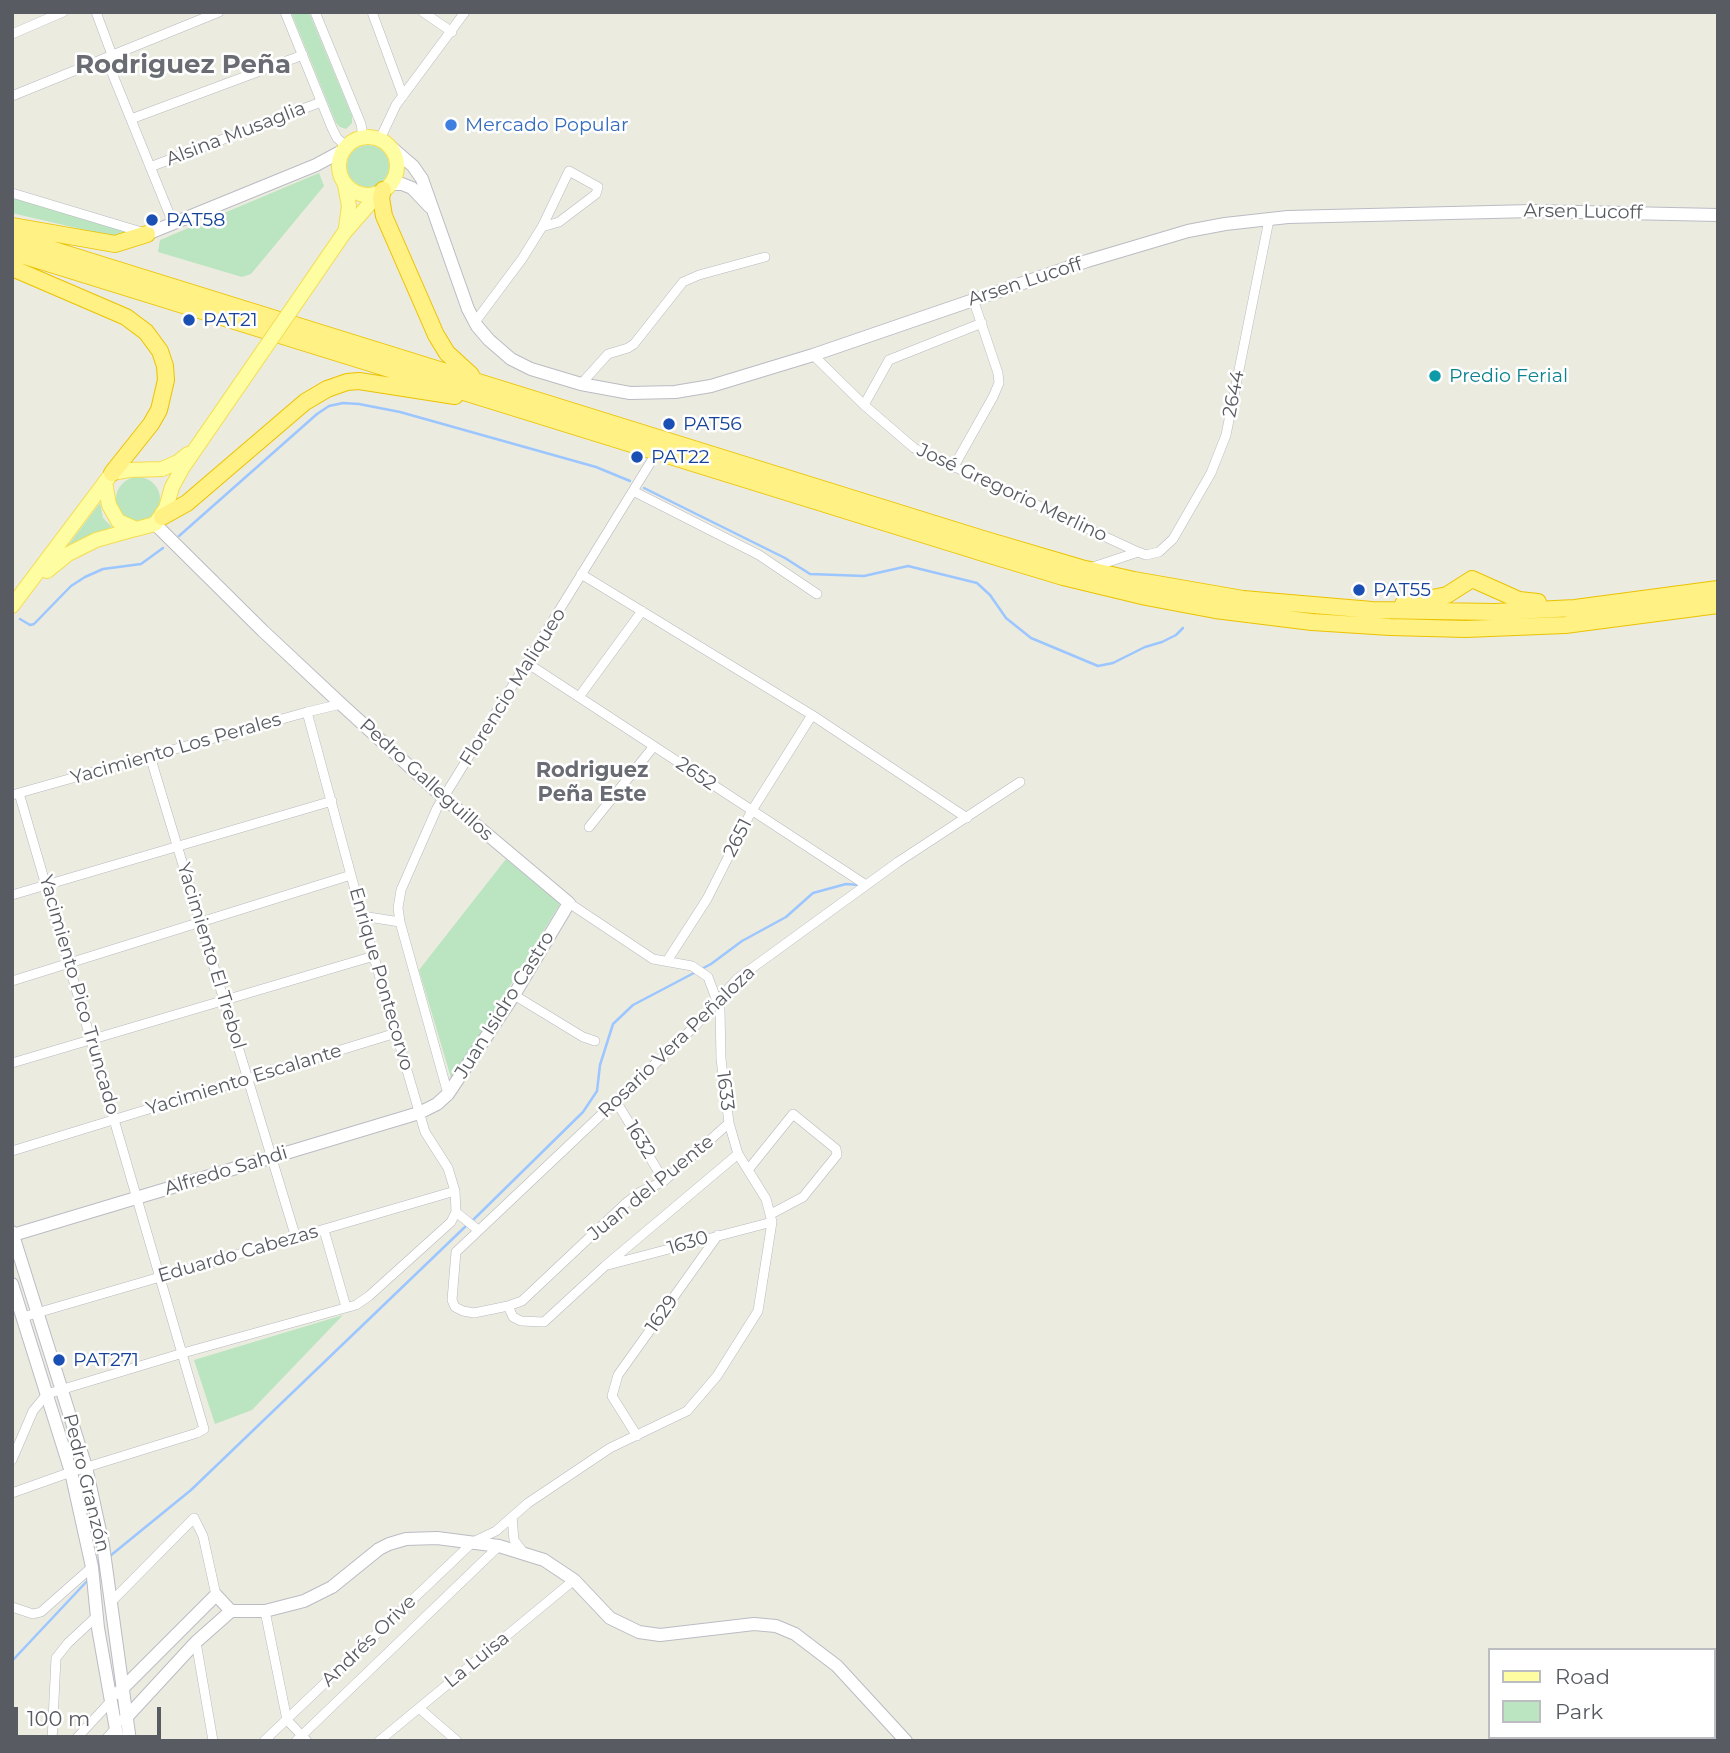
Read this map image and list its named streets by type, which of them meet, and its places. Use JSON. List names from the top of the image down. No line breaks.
{"streets":{"street":["Alsina Musaglia","Arsen Lucoff","2644","José Gregorio Merlino","Florencio Maliqueo","Yacimiento Los Perales","2652","Pedro Galleguillos","2651","Yacimiento El Trebol","Enrique Pontecorvo","Yacimiento Pico Truncado","Juan Isidro Castro","Rosario Vera Peñaloza","Yacimiento Escalante","1633","1632","Alfredo Sahdi","Juan del Puente","1630","Eduardo Cabezas","1629","Pedro Granzón","Andrés Orive","La Luisa"]},"crossings":[["Arsen Lucoff","2644"],["Arsen Lucoff","José Gregorio Merlino"],["2644","José Gregorio Merlino"],["Florencio Maliqueo","2652"],["Florencio Maliqueo","Pedro Galleguillos"],["Florencio Maliqueo","Juan Isidro Castro"],["Yacimiento Los Perales","Pedro Galleguillos"],["Yacimiento Los Perales","Yacimiento El Trebol"],["Yacimiento Los Perales","Enrique Pontecorvo"],["Yacimiento Los Perales","Yacimiento Pico Truncado"],["2652","2651"],["2652","Rosario Vera Peñaloza"],["Pedro Galleguillos","2651"],["Pedro Galleguillos","Juan Isidro Castro"],["Pedro Galleguillos","Rosario Vera Peñaloza"],["Pedro Galleguillos","1633"],["Yacimiento El Trebol","Yacimiento Escalante"],["Yacimiento El Trebol","Alfredo Sahdi"],["Yacimiento El Trebol","Eduardo Cabezas"],["Enrique Pontecorvo","Yacimiento Escalante"],["Enrique Pontecorvo","Alfredo Sahdi"],["Enrique Pontecorvo","Eduardo Cabezas"],["Yacimiento Pico Truncado","Yacimiento Escalante"],["Yacimiento Pico Truncado","Alfredo Sahdi"],["Yacimiento Pico Truncado","Eduardo Cabezas"],["Yacimiento Pico Truncado","Pedro Granzón"],["Juan Isidro Castro","Alfredo Sahdi"],["Rosario Vera Peñaloza","1633"],["Rosario Vera Peñaloza","1632"],["Rosario Vera Peñaloza","Juan del Puente"],["1633","Juan del Puente"],["1633","1630"],["1633","Andrés Orive"],["1632","Juan del Puente"],["Alfredo Sahdi","Pedro Granzón"],["Juan del Puente","1630"],["1630","1629"],["1630","Andrés Orive"],["Eduardo Cabezas","Pedro Granzón"],["1629","Andrés Orive"]],"districts":["Rodriguez Peña","Rodriguez Peña Este"],"places":["Mercado Popular","PAT58","PAT21","Predio Ferial","PAT56","PAT22","PAT55","PAT271"],"legend":["Road","Park"],"scale_bar":"100 m"}
